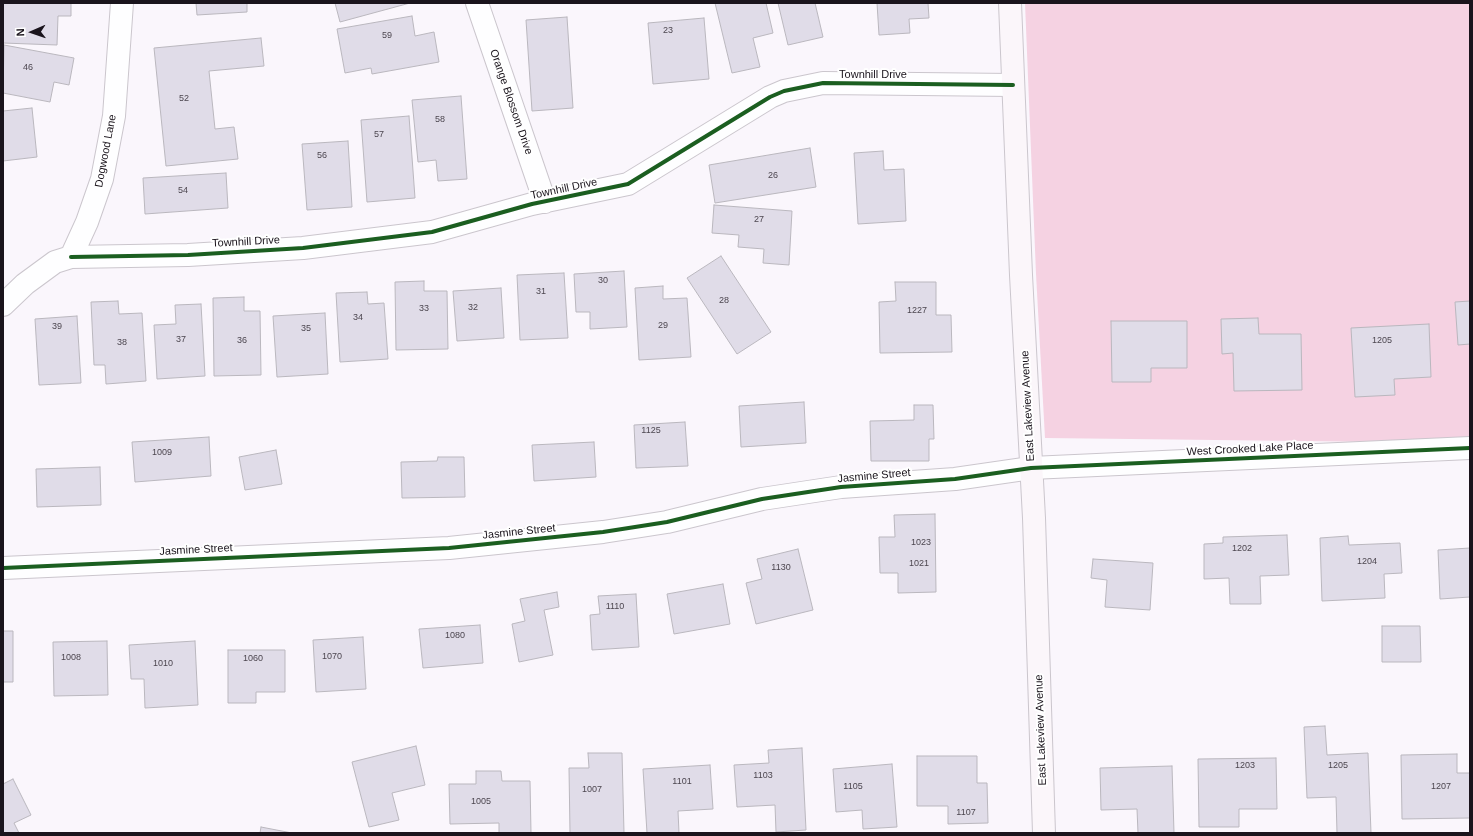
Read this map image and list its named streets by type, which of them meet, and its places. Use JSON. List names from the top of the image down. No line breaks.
{"streets":{"street":["Townhill Drive","Orange Blossom Drive","Dogwood Lane","East Lakeview Avenue","West Crooked Lake Place","Jasmine Street"]},"crossings":[["Townhill Drive","Orange Blossom Drive"],["Townhill Drive","Dogwood Lane"],["Townhill Drive","East Lakeview Avenue"],["East Lakeview Avenue","West Crooked Lake Place"],["East Lakeview Avenue","Jasmine Street"],["West Crooked Lake Place","Jasmine Street"]],"house_numbers":["23","59","46","52","58","57","56","26","54","27","30","31","28","32","33","1227","34","29","39","35","37","36","1205","38","1125","1009","1023","1202","1204","1021","1130","1110","1080","1070","1008","1060","1010","1203","1205","1103","1101","1105","1207","1007","1005","1107"],"north":"left"}
